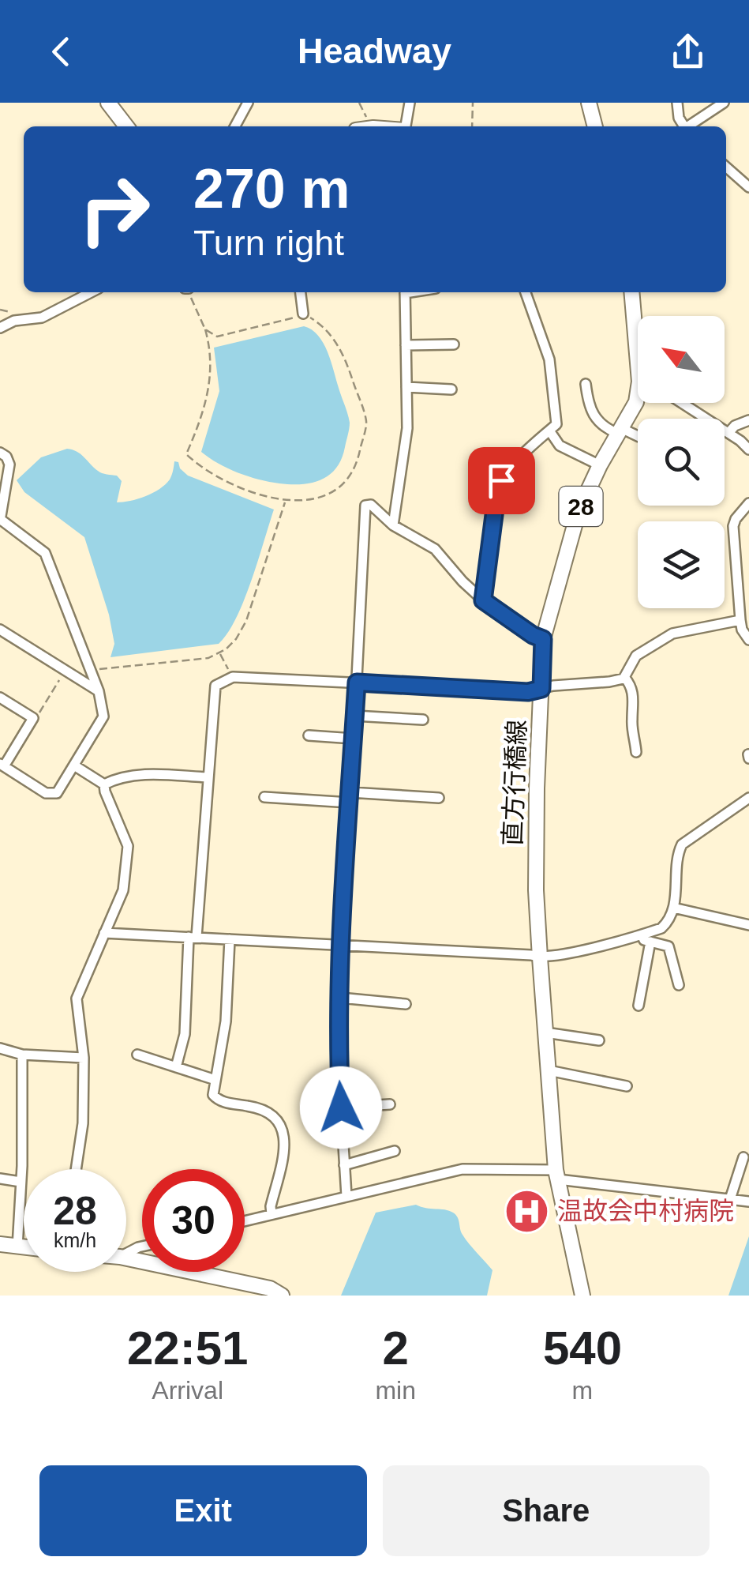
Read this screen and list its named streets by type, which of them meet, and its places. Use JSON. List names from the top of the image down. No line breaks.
{"streets":{"main road":["28","直方行橋線"]},"places":{"hospital":["温故会中村病院"]},"north":"top left","page":{"header":"Headway","turn":["270 m","Turn right"],"speed":"28 km/h","limit":"30","eta":["22:51","Arrival","2","min","540","m"],"buttons":["Exit","Share"]}}
